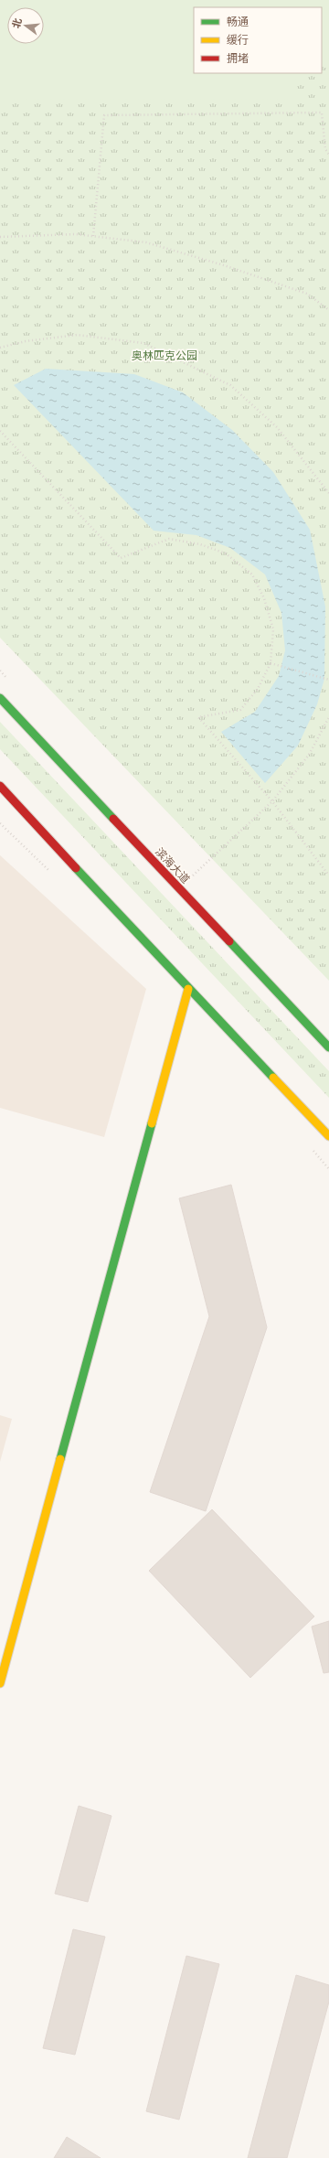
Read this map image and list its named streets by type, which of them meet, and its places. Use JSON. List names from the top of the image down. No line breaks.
{"streets":{"main road":["滨海大道"]},"parks":["奥林匹克公园"],"legend":["畅通","缓行","拥堵"],"north":"left"}
